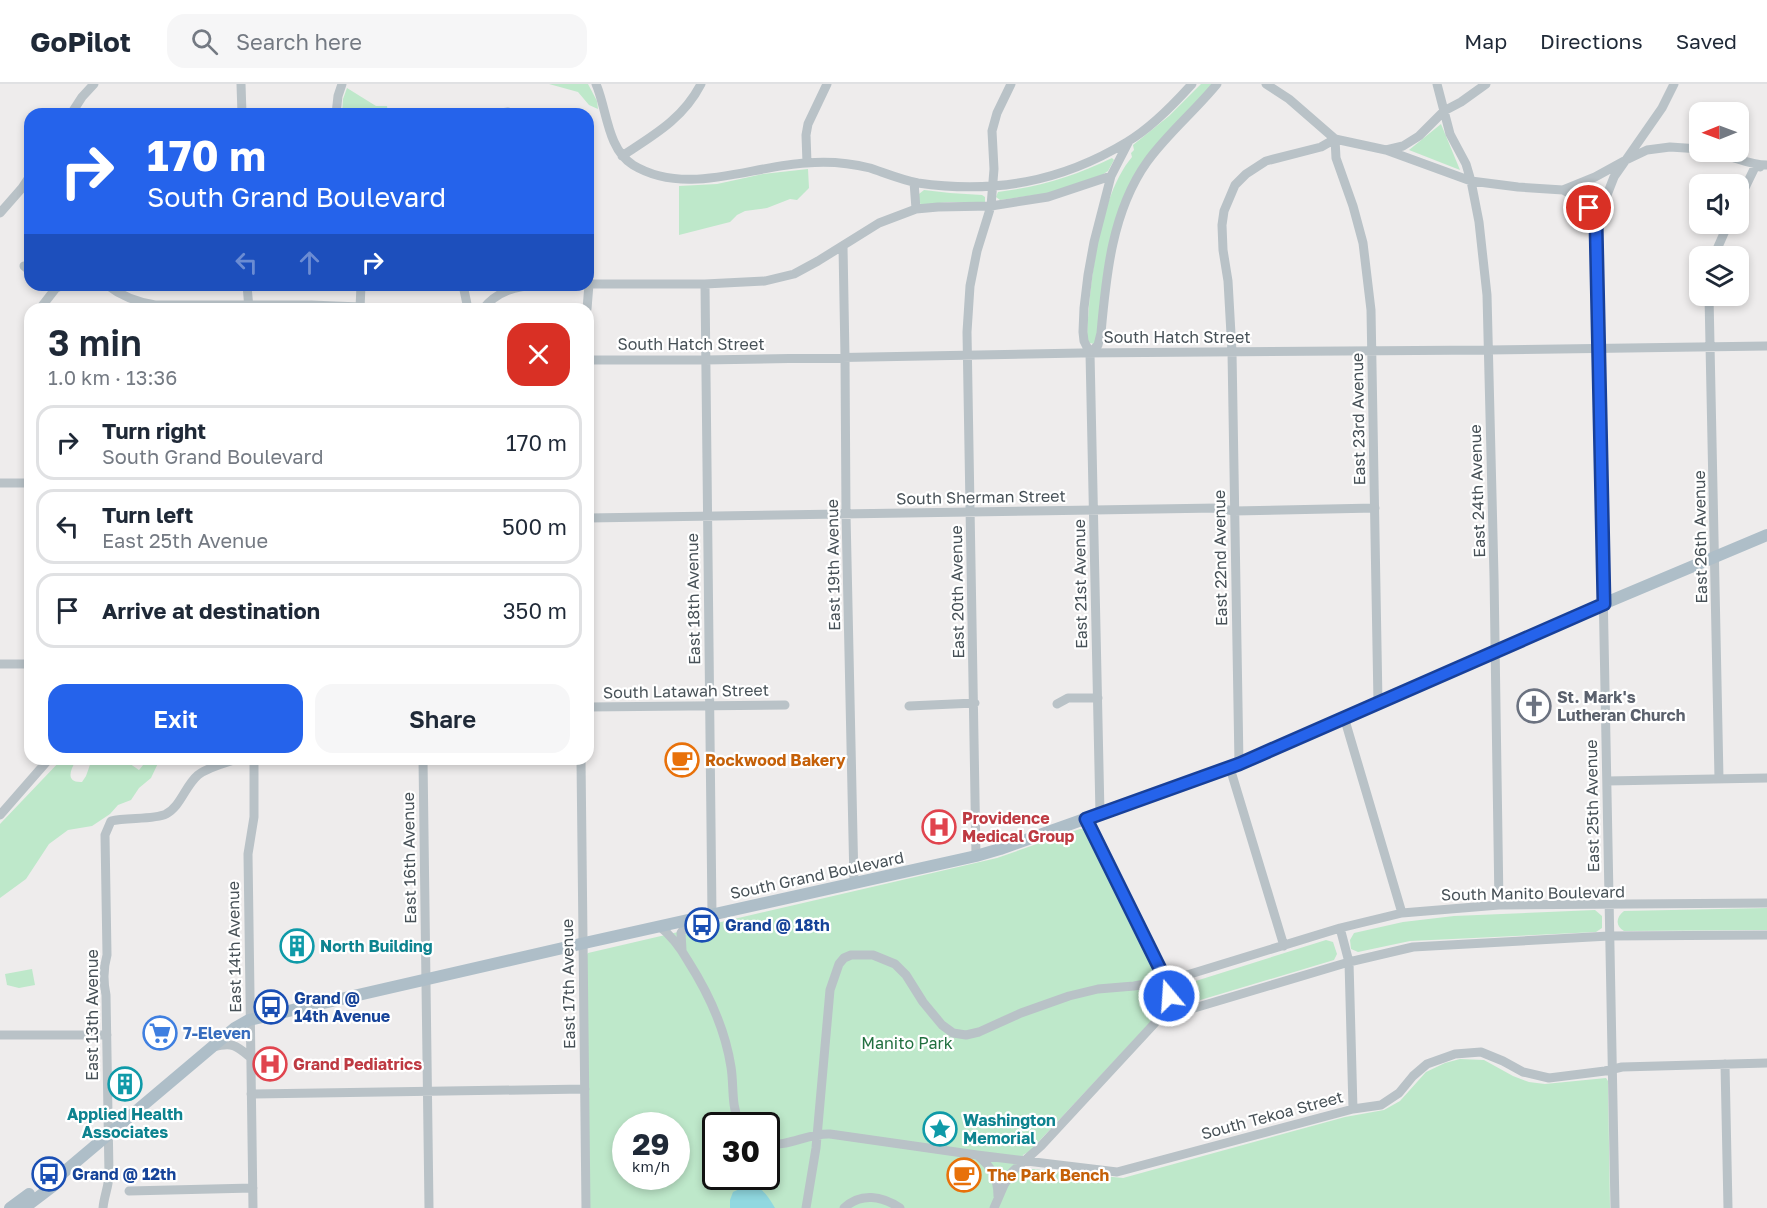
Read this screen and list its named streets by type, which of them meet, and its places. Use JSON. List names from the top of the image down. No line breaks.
{"streets":{"main road":["South Grand Boulevard"],"street":["South Hatch Street","East 23rd Avenue","East 24th Avenue","South Sherman Street","East 26th Avenue","East 22nd Avenue","East 19th Avenue","East 21st Avenue","East 20th Avenue","East 18th Avenue","South Latawah Street","East 25th Avenue","East 16th Avenue","South Manito Boulevard","East 14th Avenue","East 17th Avenue","East 13th Avenue","South Tekoa Street"]},"crossings":[["South Hatch Street","East 23rd Avenue"],["South Hatch Street","East 24th Avenue"],["South Hatch Street","East 26th Avenue"],["South Hatch Street","East 22nd Avenue"],["South Hatch Street","East 19th Avenue"],["South Hatch Street","East 21st Avenue"],["South Hatch Street","East 20th Avenue"],["South Hatch Street","East 18th Avenue"],["South Hatch Street","East 25th Avenue"],["East 23rd Avenue","South Sherman Street"],["East 23rd Avenue","East 22nd Avenue"],["East 23rd Avenue","South Grand Boulevard"],["East 24th Avenue","South Grand Boulevard"],["East 24th Avenue","South Manito Boulevard"],["South Sherman Street","East 22nd Avenue"],["South Sherman Street","East 19th Avenue"],["South Sherman Street","East 21st Avenue"],["South Sherman Street","East 20th Avenue"],["South Sherman Street","East 18th Avenue"],["East 26th Avenue","South Grand Boulevard"],["East 22nd Avenue","South Grand Boulevard"],["East 22nd Avenue","South Manito Boulevard"],["East 19th Avenue","South Grand Boulevard"],["East 21st Avenue","South Grand Boulevard"],["East 20th Avenue","South Grand Boulevard"],["East 18th Avenue","South Latawah Street"],["East 18th Avenue","South Grand Boulevard"],["East 25th Avenue","South Grand Boulevard"],["East 25th Avenue","South Manito Boulevard"],["East 25th Avenue","South Tekoa Street"],["East 16th Avenue","South Grand Boulevard"],["South Grand Boulevard","East 14th Avenue"],["South Grand Boulevard","East 17th Avenue"],["South Grand Boulevard","East 13th Avenue"],["South Manito Boulevard","South Tekoa Street"]],"parks":["Manito Park"],"places":{"church":["St. Mark's Lutheran Church"],"cafe":["Rockwood Bakery","The Park Bench"],"hospital":["Providence Medical Group","Grand Pediatrics"],"bus stop":["Grand @ 18th","Grand @ 14th Avenue","Grand @ 12th"],"building":["North Building","Applied Health Associates"],"supermarket":["7-Eleven"],"place":["Washington Memorial"]},"north":"left","page":{"header":"GoPilot","search":"Search here","nav":["Map","Directions","Saved"],"turn":["170 m","South Grand Boulevard"],"heading":["3 min","1.0 km · 13:36"],"list":[{"name":"Turn right","note":"South Grand Boulevard","value":"170 m"},{"name":"Turn left","note":"East 25th Avenue","value":"500 m"},{"name":"Arrive at destination","value":"350 m"}],"buttons":["Exit","Share"],"speed":"29 km/h","limit":"30"}}
